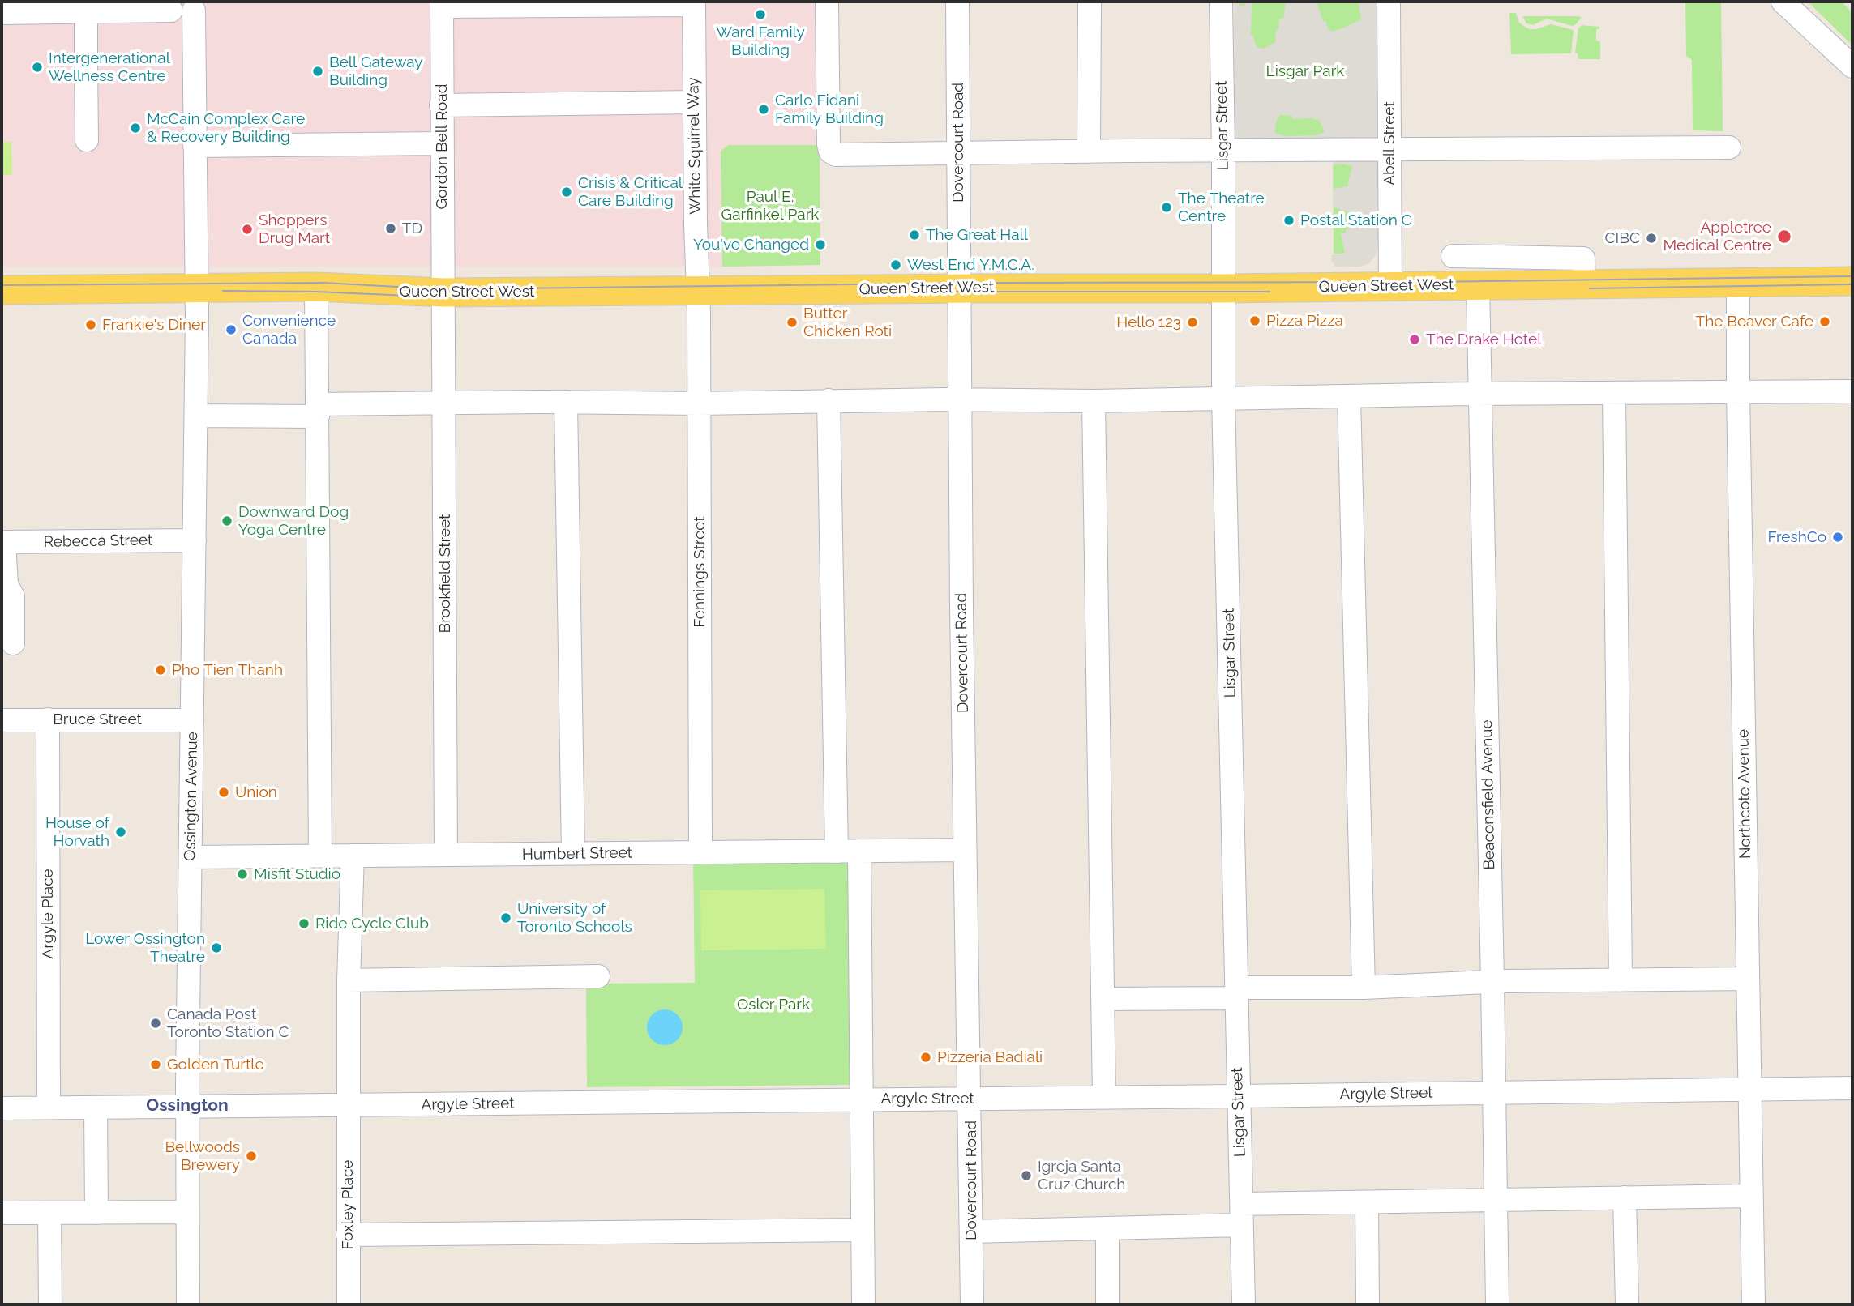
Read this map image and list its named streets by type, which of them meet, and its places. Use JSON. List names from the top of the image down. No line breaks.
{"streets":{"main road":["Queen Street West"],"street":["Lisgar Street","Dovercourt Road","Abell Street","White Squirrel Way","Gordon Bell Road","Rebecca Street","Fennings Street","Brookfield Street","Bruce Street","Northcote Avenue","Beaconsfield Avenue","Ossington Avenue","Humbert Street","Argyle Place","Argyle Street","Foxley Place"]},"crossings":[["Lisgar Street","Queen Street West"],["Lisgar Street","Argyle Street"],["Dovercourt Road","Queen Street West"],["Dovercourt Road","Humbert Street"],["Dovercourt Road","Argyle Street"],["Abell Street","Queen Street West"],["White Squirrel Way","Queen Street West"],["White Squirrel Way","Fennings Street"],["Gordon Bell Road","Queen Street West"],["Gordon Bell Road","Brookfield Street"],["Queen Street West","Fennings Street"],["Queen Street West","Brookfield Street"],["Queen Street West","Northcote Avenue"],["Queen Street West","Beaconsfield Avenue"],["Queen Street West","Ossington Avenue"],["Rebecca Street","Ossington Avenue"],["Fennings Street","Humbert Street"],["Brookfield Street","Humbert Street"],["Bruce Street","Ossington Avenue"],["Bruce Street","Argyle Place"],["Northcote Avenue","Argyle Street"],["Beaconsfield Avenue","Argyle Street"],["Ossington Avenue","Humbert Street"],["Ossington Avenue","Argyle Street"],["Humbert Street","Foxley Place"],["Argyle Place","Argyle Street"],["Argyle Street","Foxley Place"]],"districts":["Ossington"],"parks":["Lisgar Park","Paul E. Garfinkel Park","Osler Park"],"places":["Ward Family Building","Intergenerational Wellness Centre","Bell Gateway Building","Carlo Fidani Family Building","McCain Complex Care & Recovery Building","Crisis & Critical Care Building","The Theatre Centre","Postal Station C","TD","Shoppers Drug Mart","The Great Hall","Appletree Medical Centre","CIBC","You've Changed","West End Y.M.C.A.","Pizza Pizza","The Beaver Cafe","Butter Chicken Roti","Hello 123","Frankie's Diner","Convenience Canada","The Drake Hotel","Downward Dog Yoga Centre","FreshCo","Pho Tien Thanh","Union","House of Horvath","Misfit Studio","University of Toronto Schools","Ride Cycle Club","Lower Ossington Theatre","Canada Post Toronto Station C","Pizzeria Badiali","Golden Turtle","Bellwoods Brewery","Igreja Santa Cruz Church"]}
